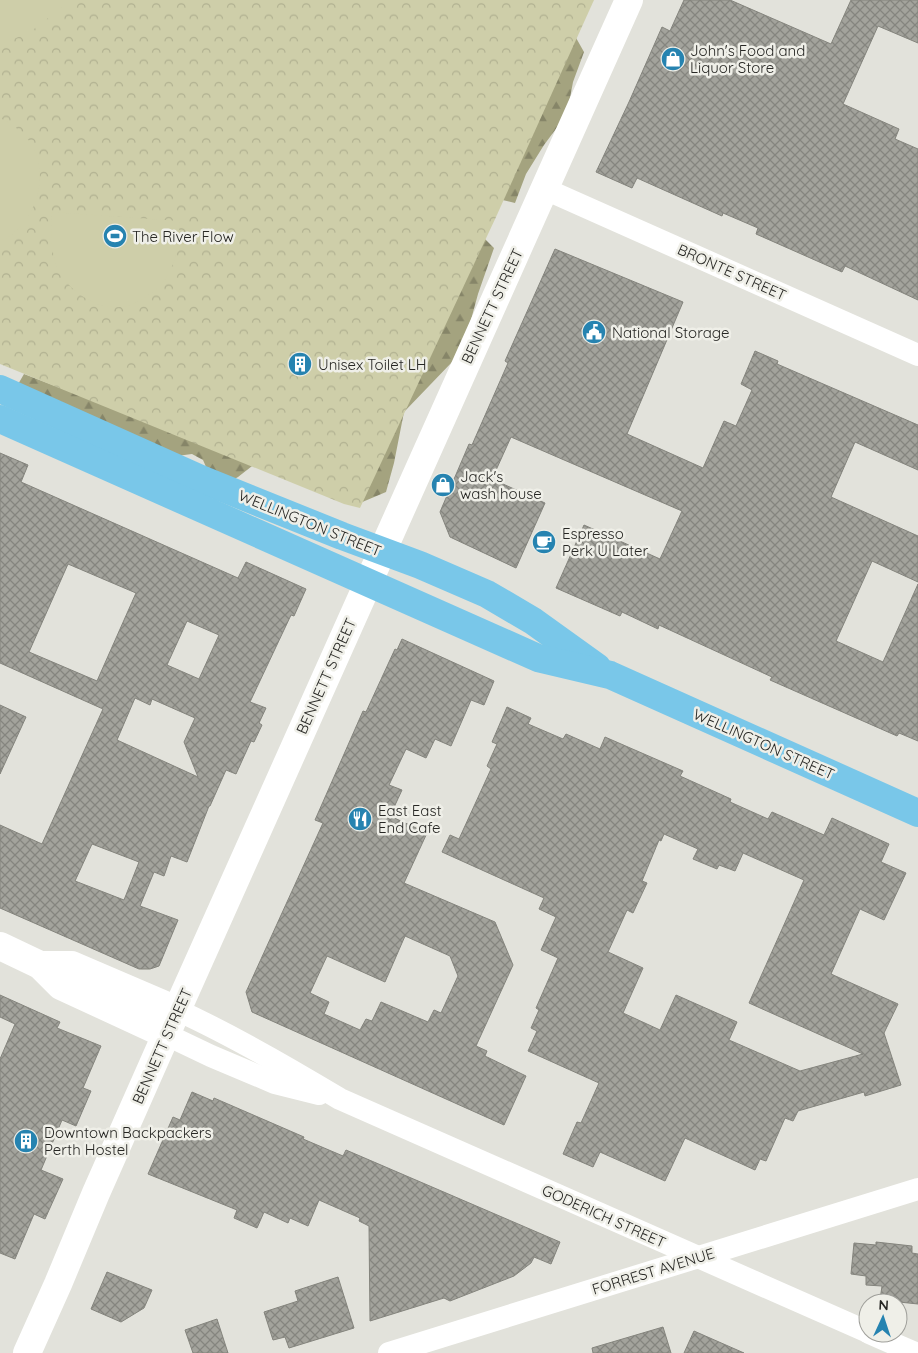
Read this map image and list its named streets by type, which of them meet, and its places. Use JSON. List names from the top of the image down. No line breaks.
{"streets":{"main road":["BENNETT STREET","WELLINGTON STREET","GODERICH STREET"],"street":["BRONTE STREET","FORREST AVENUE"]},"crossings":[["BRONTE STREET","BENNETT STREET"],["BENNETT STREET","WELLINGTON STREET"],["BENNETT STREET","GODERICH STREET"],["GODERICH STREET","FORREST AVENUE"]],"places":{"shop":["John's Food and Liquor Store","Jack's wash house"],"sports":["The River Flow"],"public building":["National Storage"],"building":["Unisex Toilet LH","Downtown Backpackers Perth Hostel"],"cafe":["Espresso Perk U Later"],"restaurant":["East East End Cafe"]},"north":"top"}
